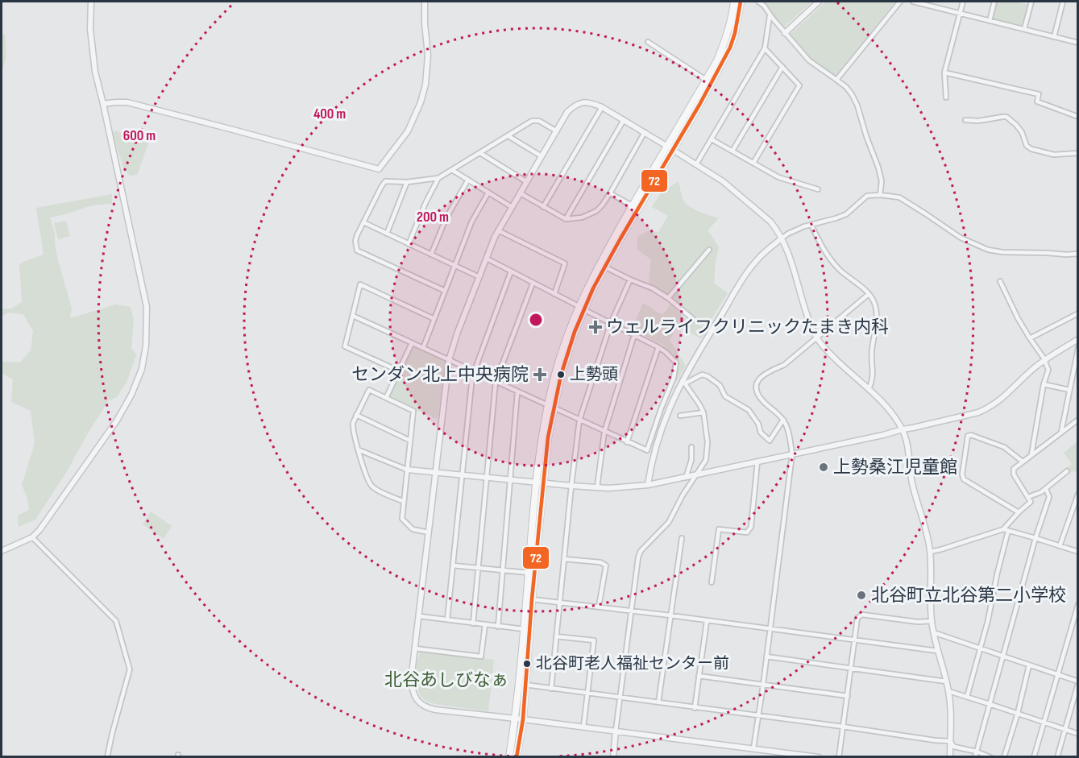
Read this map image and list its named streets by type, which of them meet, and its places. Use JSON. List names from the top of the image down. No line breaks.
{"parks":["北谷あしびなぁ"],"places":{"health":["ウェルライフクリニックたまき内科","センダン北上中央病院"],"other":["上勢頭","上勢桑江児童館","北谷町立北谷第二小学校","北谷町老人福祉センター前"]},"lines":["transit line 72"],"rings":["400 m","600 m","200 m"]}
